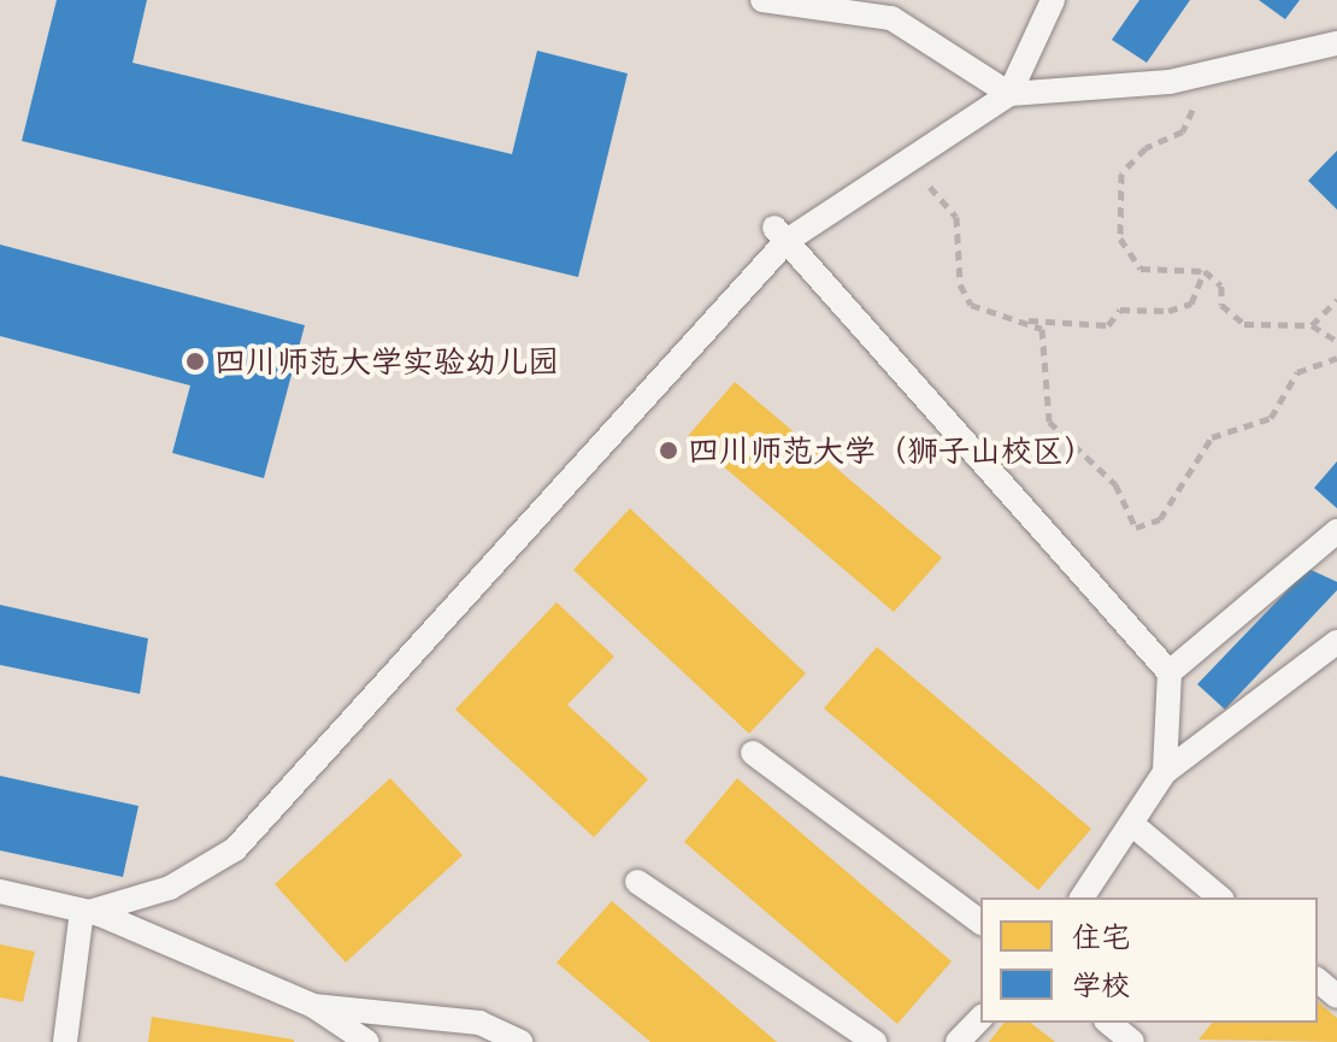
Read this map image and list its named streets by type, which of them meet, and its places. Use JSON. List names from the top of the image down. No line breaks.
{"places":["四川师范大学实验幼儿园","四川师范大学（狮子山校区）"],"legend":["住宅","学校"]}
